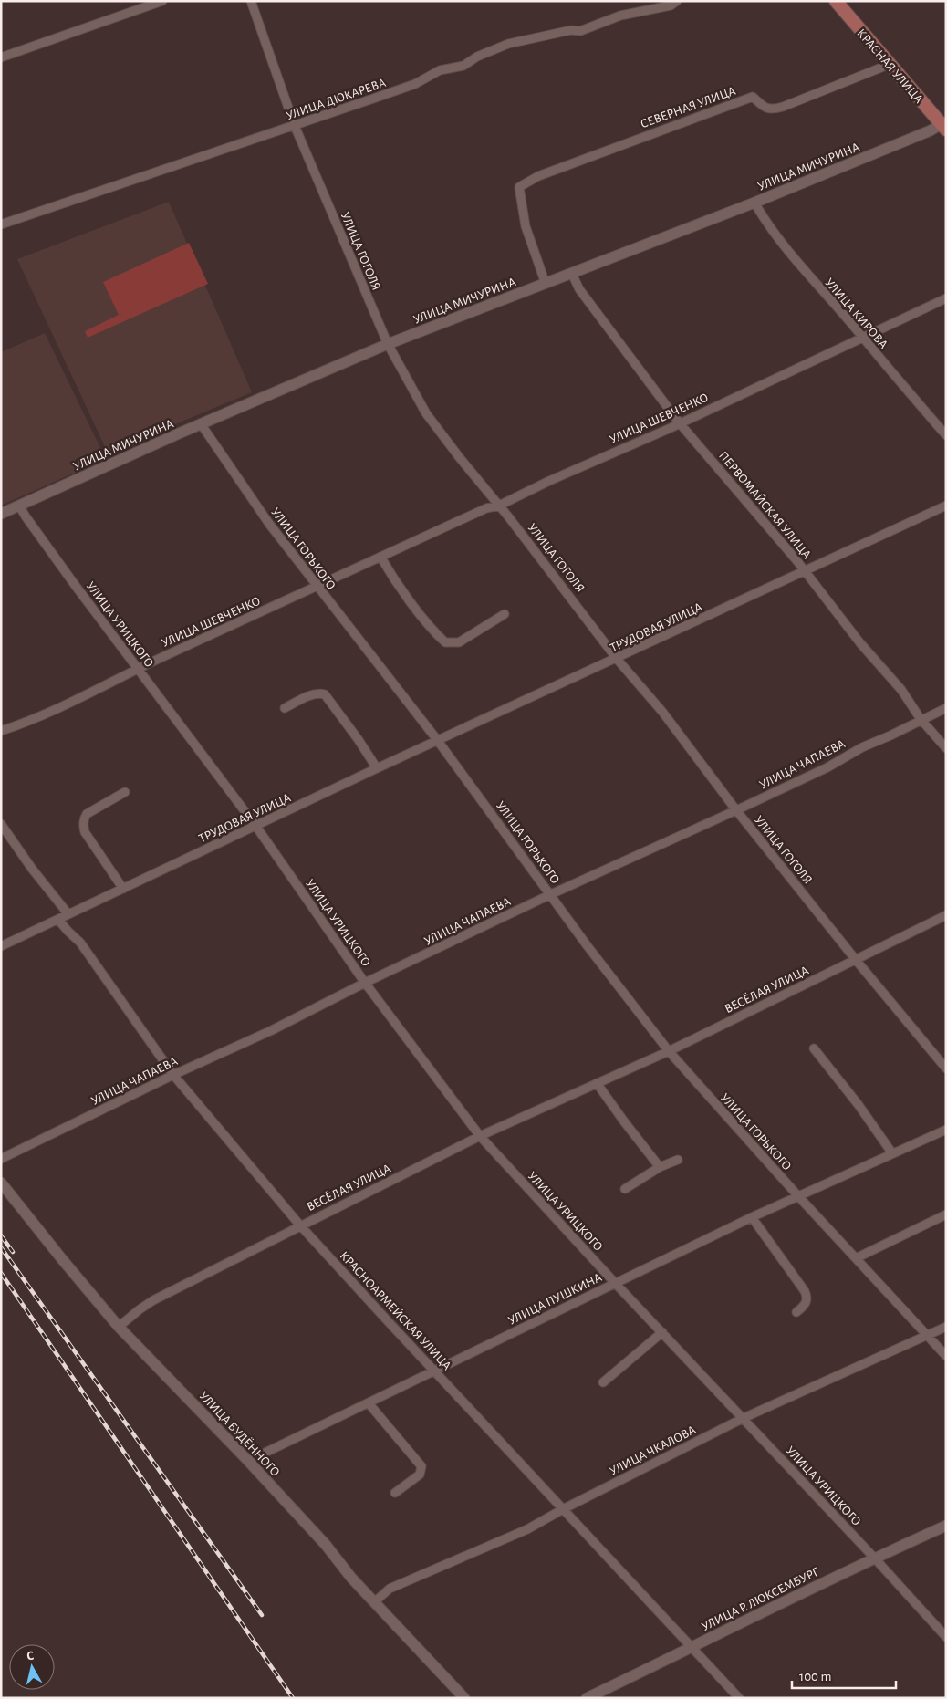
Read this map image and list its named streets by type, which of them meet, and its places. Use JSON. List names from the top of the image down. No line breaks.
{"streets":{"main road":["КРАСНАЯ УЛИЦА"],"street":["УЛИЦА ДЮКАРЕВА","СЕВЕРНАЯ УЛИЦА","УЛИЦА МИЧУРИНА","УЛИЦА ГОГОЛЯ","УЛИЦА КИРОВА","УЛИЦА ШЕВЧЕНКО","ПЕРВОМАЙСКАЯ УЛИЦА","УЛИЦА ГОРЬКОГО","УЛИЦА УРИЦКОГО","ТРУДОВАЯ УЛИЦА","УЛИЦА ЧАПАЕВА","ВЕСЁЛАЯ УЛИЦА","УЛИЦА ПУШКИНА","КРАСНОАРМЕЙСКАЯ УЛИЦА","УЛИЦА БУДЁННОГО","УЛИЦА ЧКАЛОВА","УЛИЦА Р. ЛЮКСЕМБУРГ"]},"crossings":[["КРАСНАЯ УЛИЦА","СЕВЕРНАЯ УЛИЦА"],["КРАСНАЯ УЛИЦА","УЛИЦА МИЧУРИНА"],["УЛИЦА ДЮКАРЕВА","УЛИЦА ГОГОЛЯ"],["СЕВЕРНАЯ УЛИЦА","УЛИЦА МИЧУРИНА"],["УЛИЦА МИЧУРИНА","УЛИЦА ГОГОЛЯ"],["УЛИЦА МИЧУРИНА","УЛИЦА КИРОВА"],["УЛИЦА МИЧУРИНА","ПЕРВОМАЙСКАЯ УЛИЦА"],["УЛИЦА МИЧУРИНА","УЛИЦА ГОРЬКОГО"],["УЛИЦА МИЧУРИНА","УЛИЦА УРИЦКОГО"],["УЛИЦА ГОГОЛЯ","УЛИЦА ШЕВЧЕНКО"],["УЛИЦА ГОГОЛЯ","ТРУДОВАЯ УЛИЦА"],["УЛИЦА ГОГОЛЯ","УЛИЦА ЧАПАЕВА"],["УЛИЦА ГОГОЛЯ","ВЕСЁЛАЯ УЛИЦА"],["УЛИЦА КИРОВА","УЛИЦА ШЕВЧЕНКО"],["УЛИЦА ШЕВЧЕНКО","ПЕРВОМАЙСКАЯ УЛИЦА"],["УЛИЦА ШЕВЧЕНКО","УЛИЦА ГОРЬКОГО"],["УЛИЦА ШЕВЧЕНКО","УЛИЦА УРИЦКОГО"],["ПЕРВОМАЙСКАЯ УЛИЦА","ТРУДОВАЯ УЛИЦА"],["ПЕРВОМАЙСКАЯ УЛИЦА","УЛИЦА ЧАПАЕВА"],["УЛИЦА ГОРЬКОГО","ТРУДОВАЯ УЛИЦА"],["УЛИЦА ГОРЬКОГО","УЛИЦА ЧАПАЕВА"],["УЛИЦА ГОРЬКОГО","ВЕСЁЛАЯ УЛИЦА"],["УЛИЦА ГОРЬКОГО","УЛИЦА ПУШКИНА"],["УЛИЦА ГОРЬКОГО","УЛИЦА ЧКАЛОВА"],["УЛИЦА УРИЦКОГО","ТРУДОВАЯ УЛИЦА"],["УЛИЦА УРИЦКОГО","УЛИЦА ЧАПАЕВА"],["УЛИЦА УРИЦКОГО","ВЕСЁЛАЯ УЛИЦА"],["УЛИЦА УРИЦКОГО","УЛИЦА ПУШКИНА"],["УЛИЦА УРИЦКОГО","УЛИЦА ЧКАЛОВА"],["УЛИЦА УРИЦКОГО","УЛИЦА Р. ЛЮКСЕМБУРГ"],["ТРУДОВАЯ УЛИЦА","КРАСНОАРМЕЙСКАЯ УЛИЦА"],["УЛИЦА ЧАПАЕВА","КРАСНОАРМЕЙСКАЯ УЛИЦА"],["ВЕСЁЛАЯ УЛИЦА","КРАСНОАРМЕЙСКАЯ УЛИЦА"],["ВЕСЁЛАЯ УЛИЦА","УЛИЦА БУДЁННОГО"],["УЛИЦА ПУШКИНА","КРАСНОАРМЕЙСКАЯ УЛИЦА"],["УЛИЦА ПУШКИНА","УЛИЦА БУДЁННОГО"],["КРАСНОАРМЕЙСКАЯ УЛИЦА","УЛИЦА ЧКАЛОВА"],["КРАСНОАРМЕЙСКАЯ УЛИЦА","УЛИЦА Р. ЛЮКСЕМБУРГ"],["УЛИЦА БУДЁННОГО","УЛИЦА ЧКАЛОВА"]],"scale_bar":"100 m","north":"top"}
